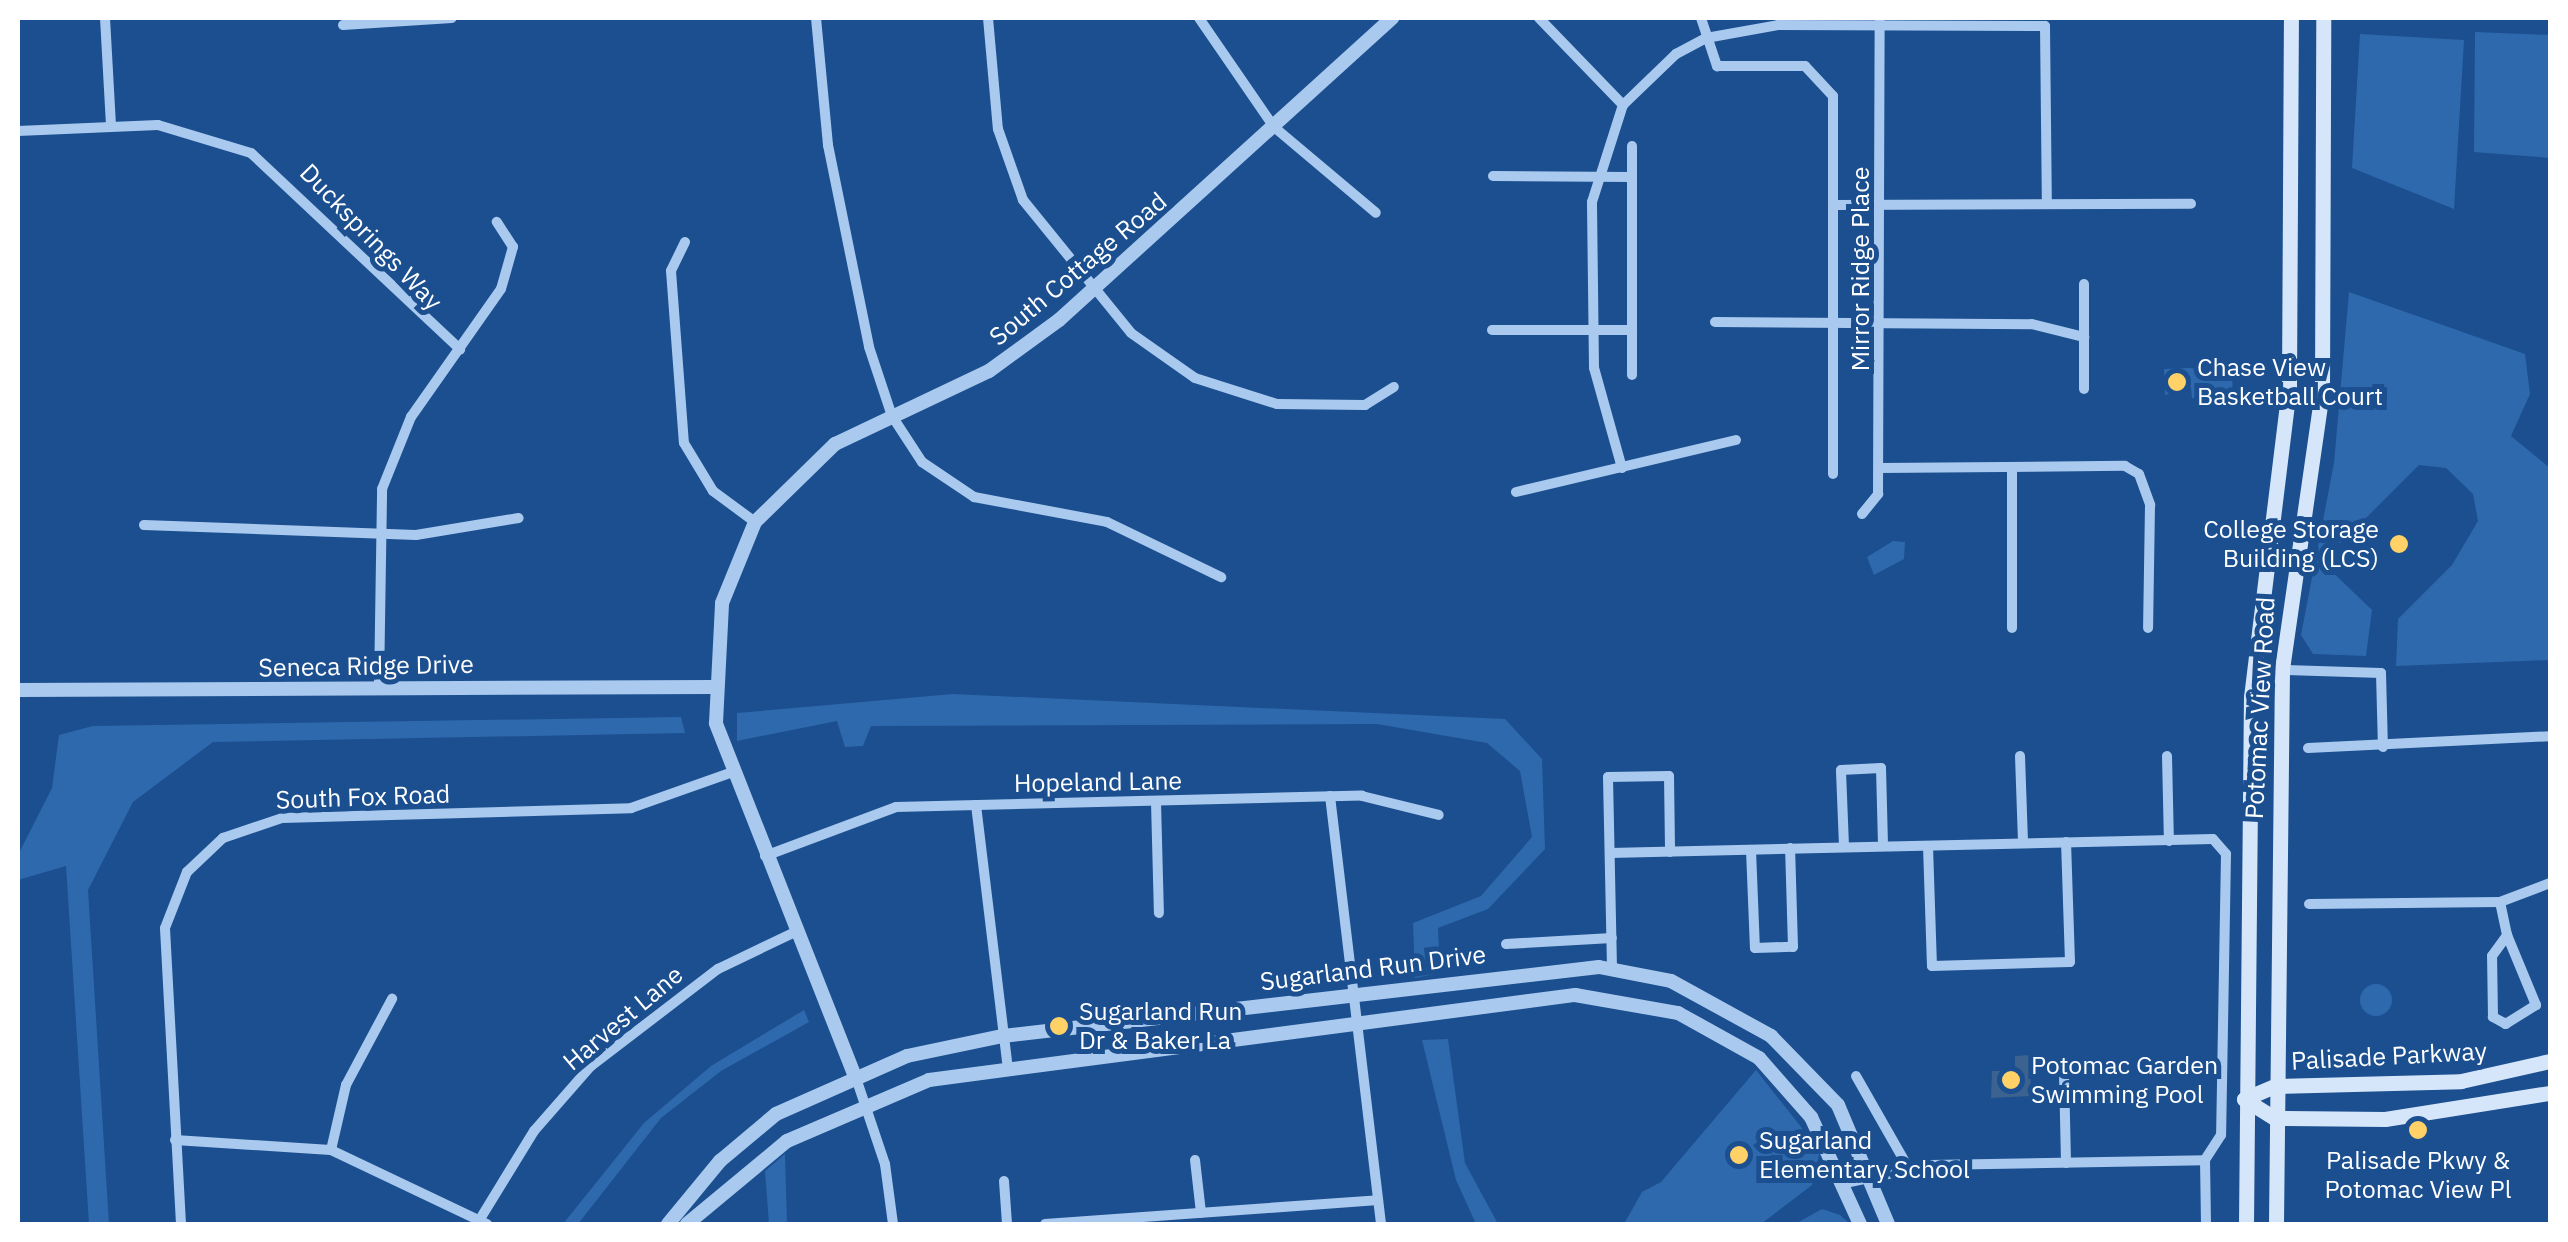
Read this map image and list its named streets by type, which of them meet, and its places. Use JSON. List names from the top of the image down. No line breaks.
{"streets":{"main road":["Potomac View Road","Palisade Parkway"],"street":["Ducksprings Way","South Cottage Road","Mirror Ridge Place","Seneca Ridge Drive","Hopeland Lane","South Fox Road","Sugarland Run Drive","Harvest Lane"]},"crossings":[["South Cottage Road","Seneca Ridge Drive"],["South Cottage Road","Hopeland Lane"],["South Cottage Road","South Fox Road"],["South Cottage Road","Sugarland Run Drive"],["South Cottage Road","Harvest Lane"],["Potomac View Road","Palisade Parkway"]],"places":["Chase View Basketball Court","College Storage Building (LCS)","Sugarland Run Dr & Baker La","Potomac Garden Swimming Pool","Palisade Pkwy & Potomac View Pl","Sugarland Elementary School"]}
